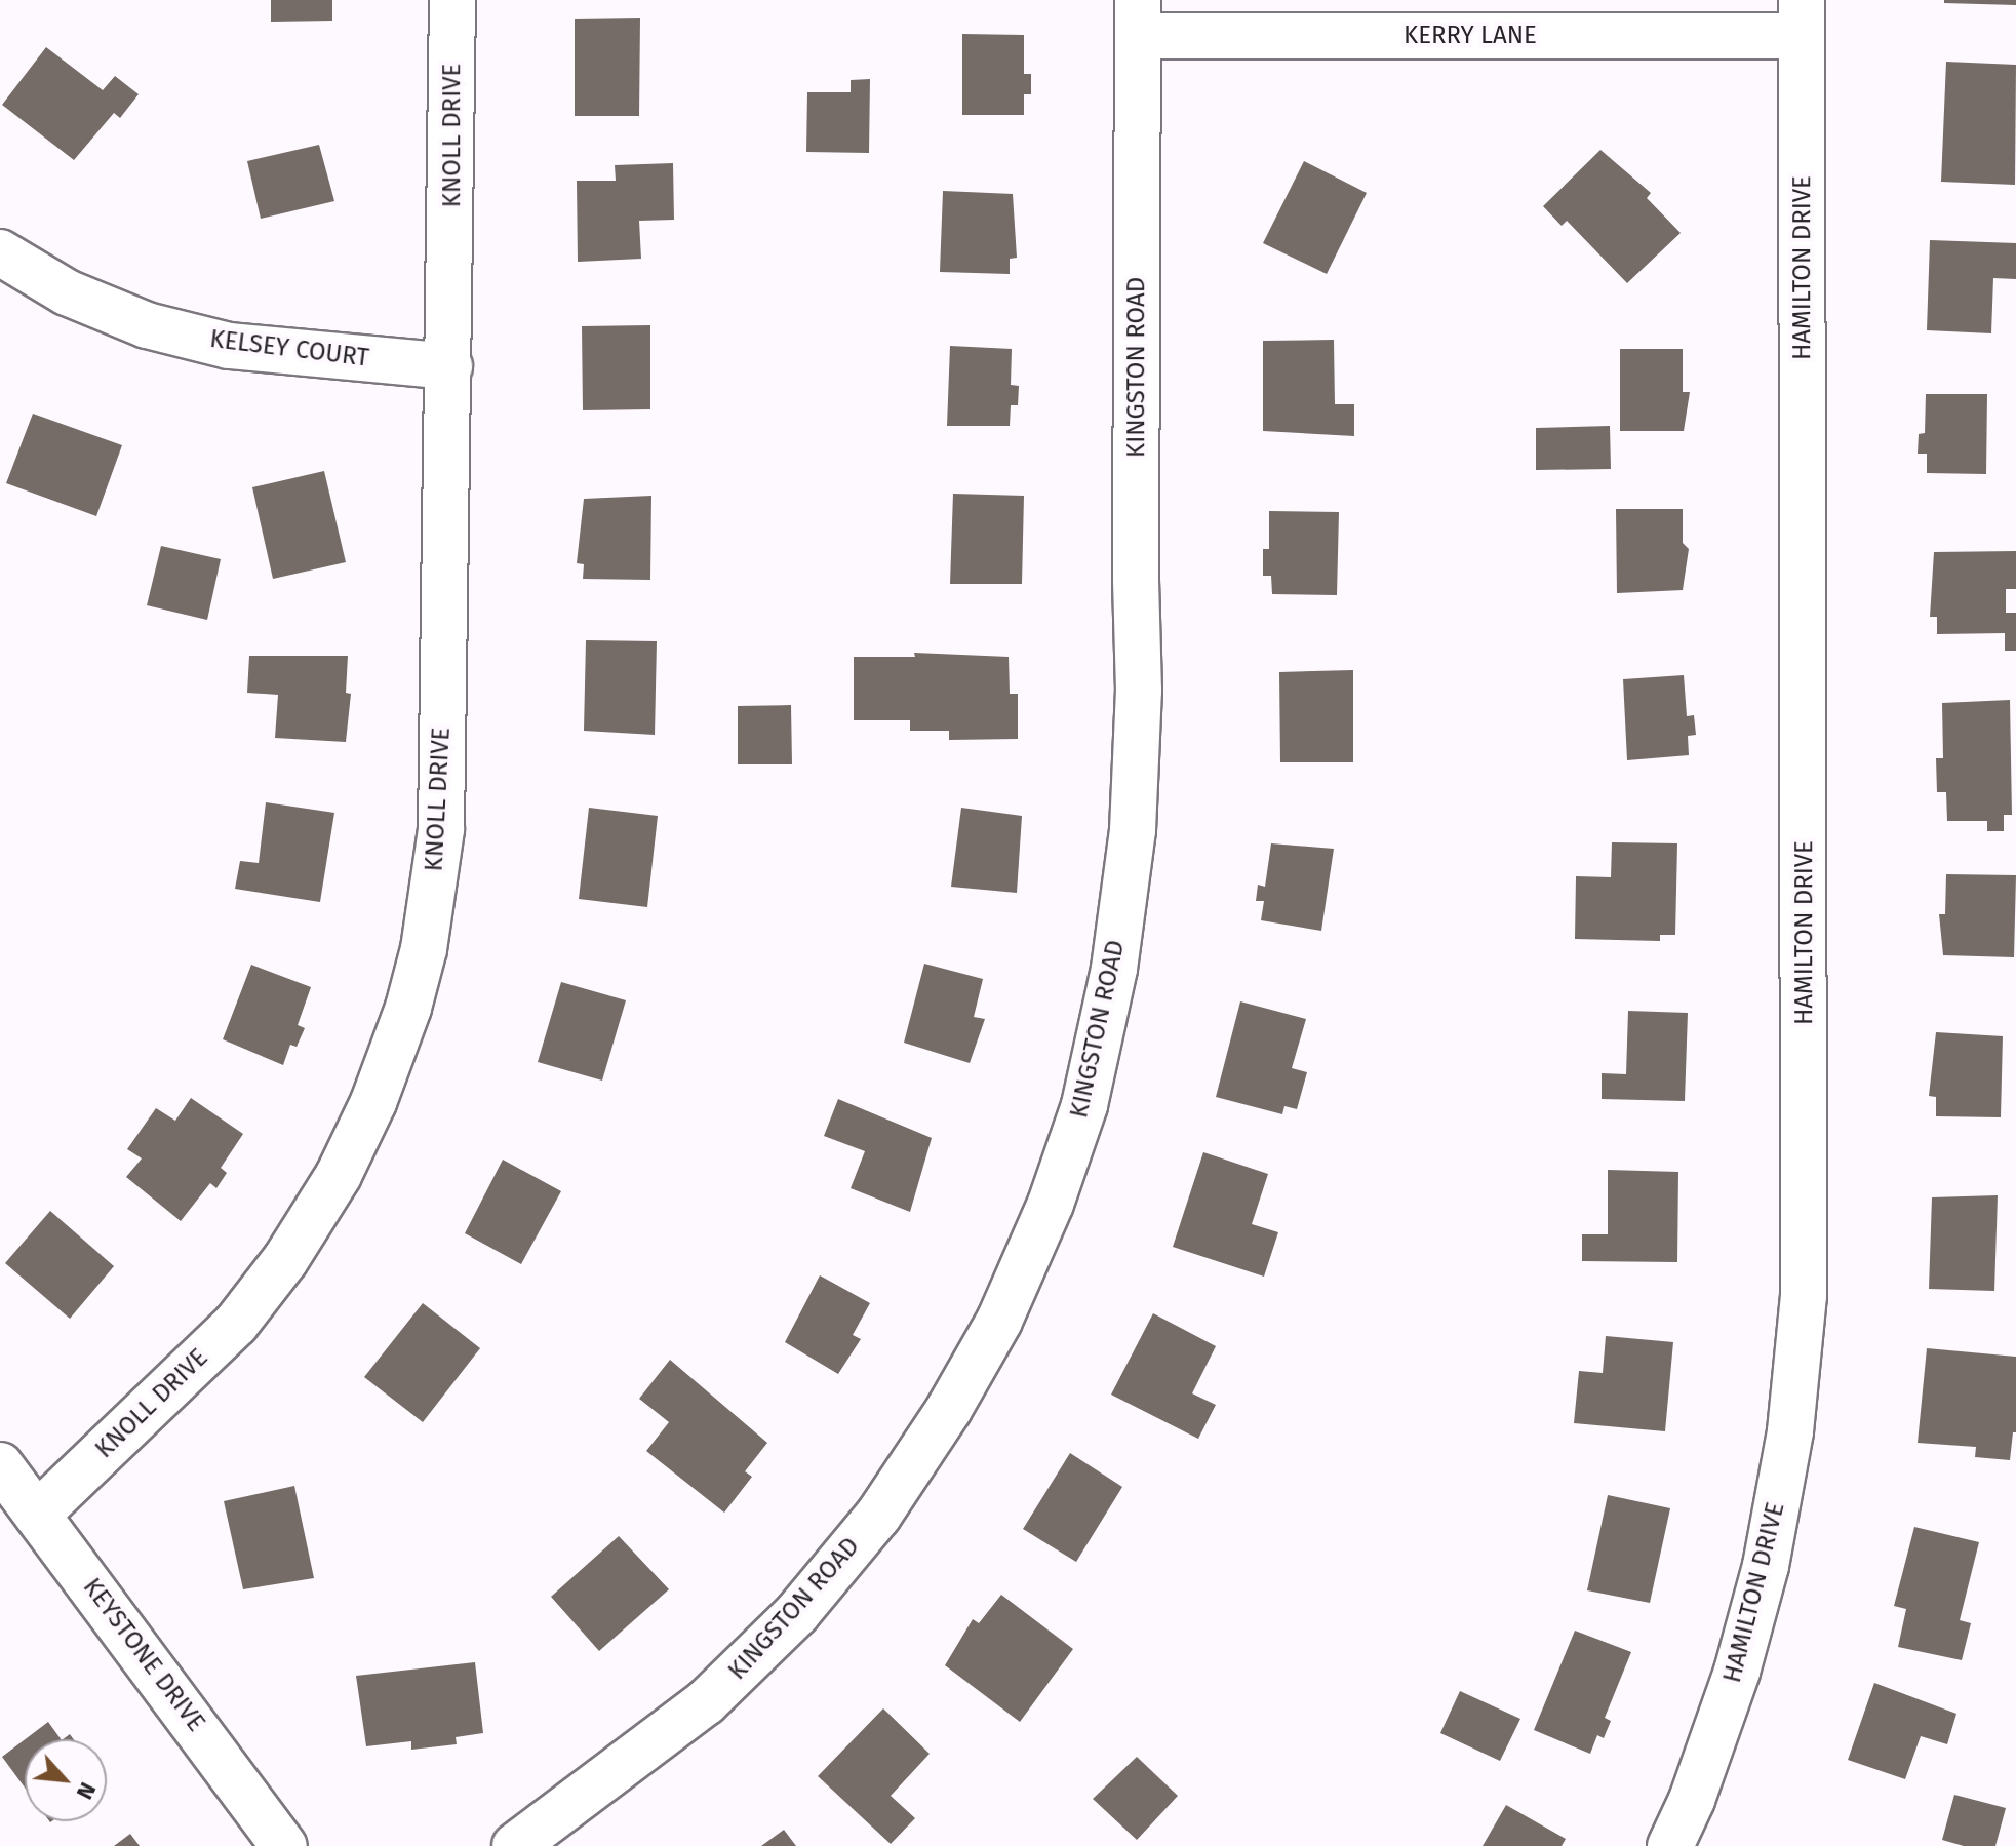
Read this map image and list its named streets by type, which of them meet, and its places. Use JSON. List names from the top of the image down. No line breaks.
{"streets":{"street":["KERRY LANE","KNOLL DRIVE","HAMILTON DRIVE","KELSEY COURT","KINGSTON ROAD","KEYSTONE DRIVE"]},"crossings":[["KERRY LANE","HAMILTON DRIVE"],["KERRY LANE","KINGSTON ROAD"],["KNOLL DRIVE","KELSEY COURT"],["KNOLL DRIVE","KEYSTONE DRIVE"]],"north":"bottom right"}
